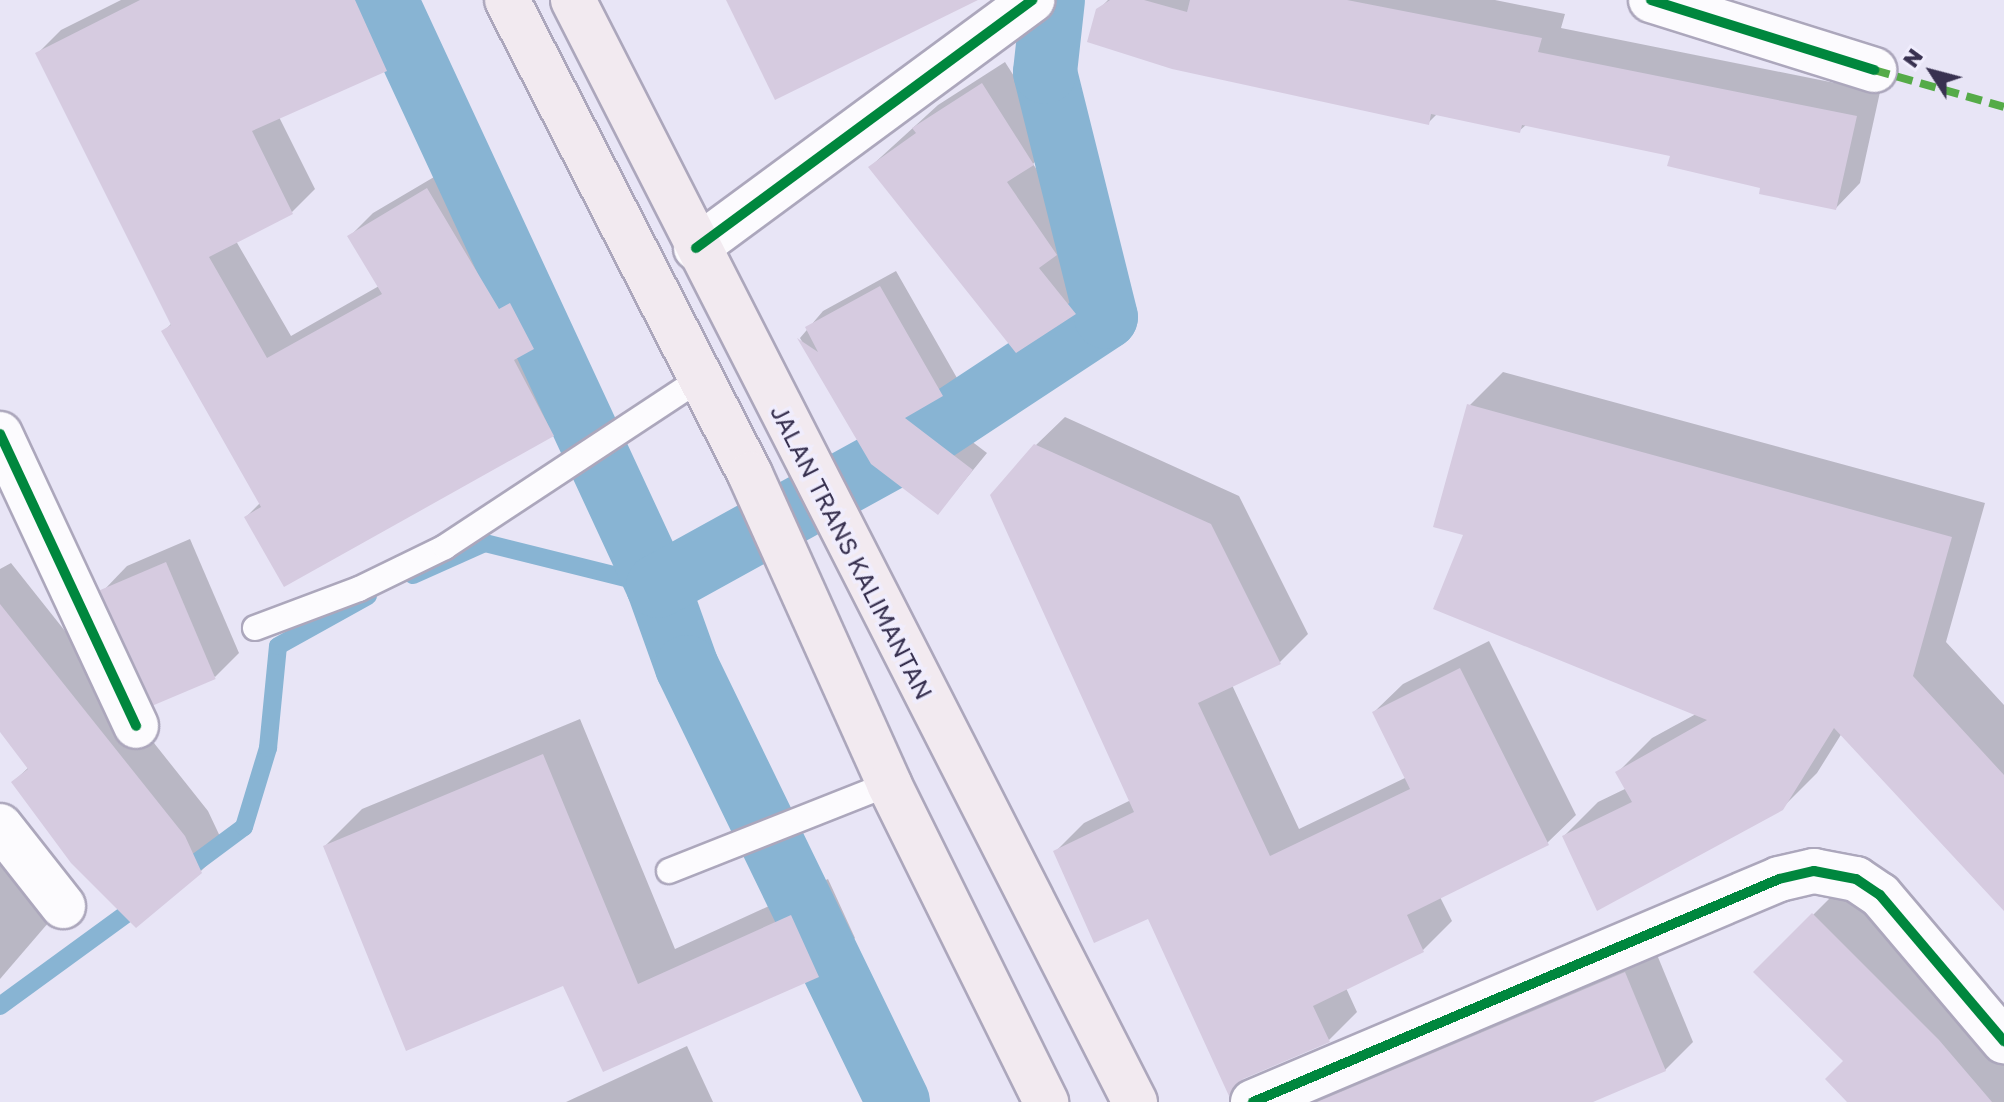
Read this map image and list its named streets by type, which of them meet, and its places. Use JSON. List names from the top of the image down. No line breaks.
{"streets":{"highway":["JALAN TRANS KALIMANTAN"]},"north":"top left"}
